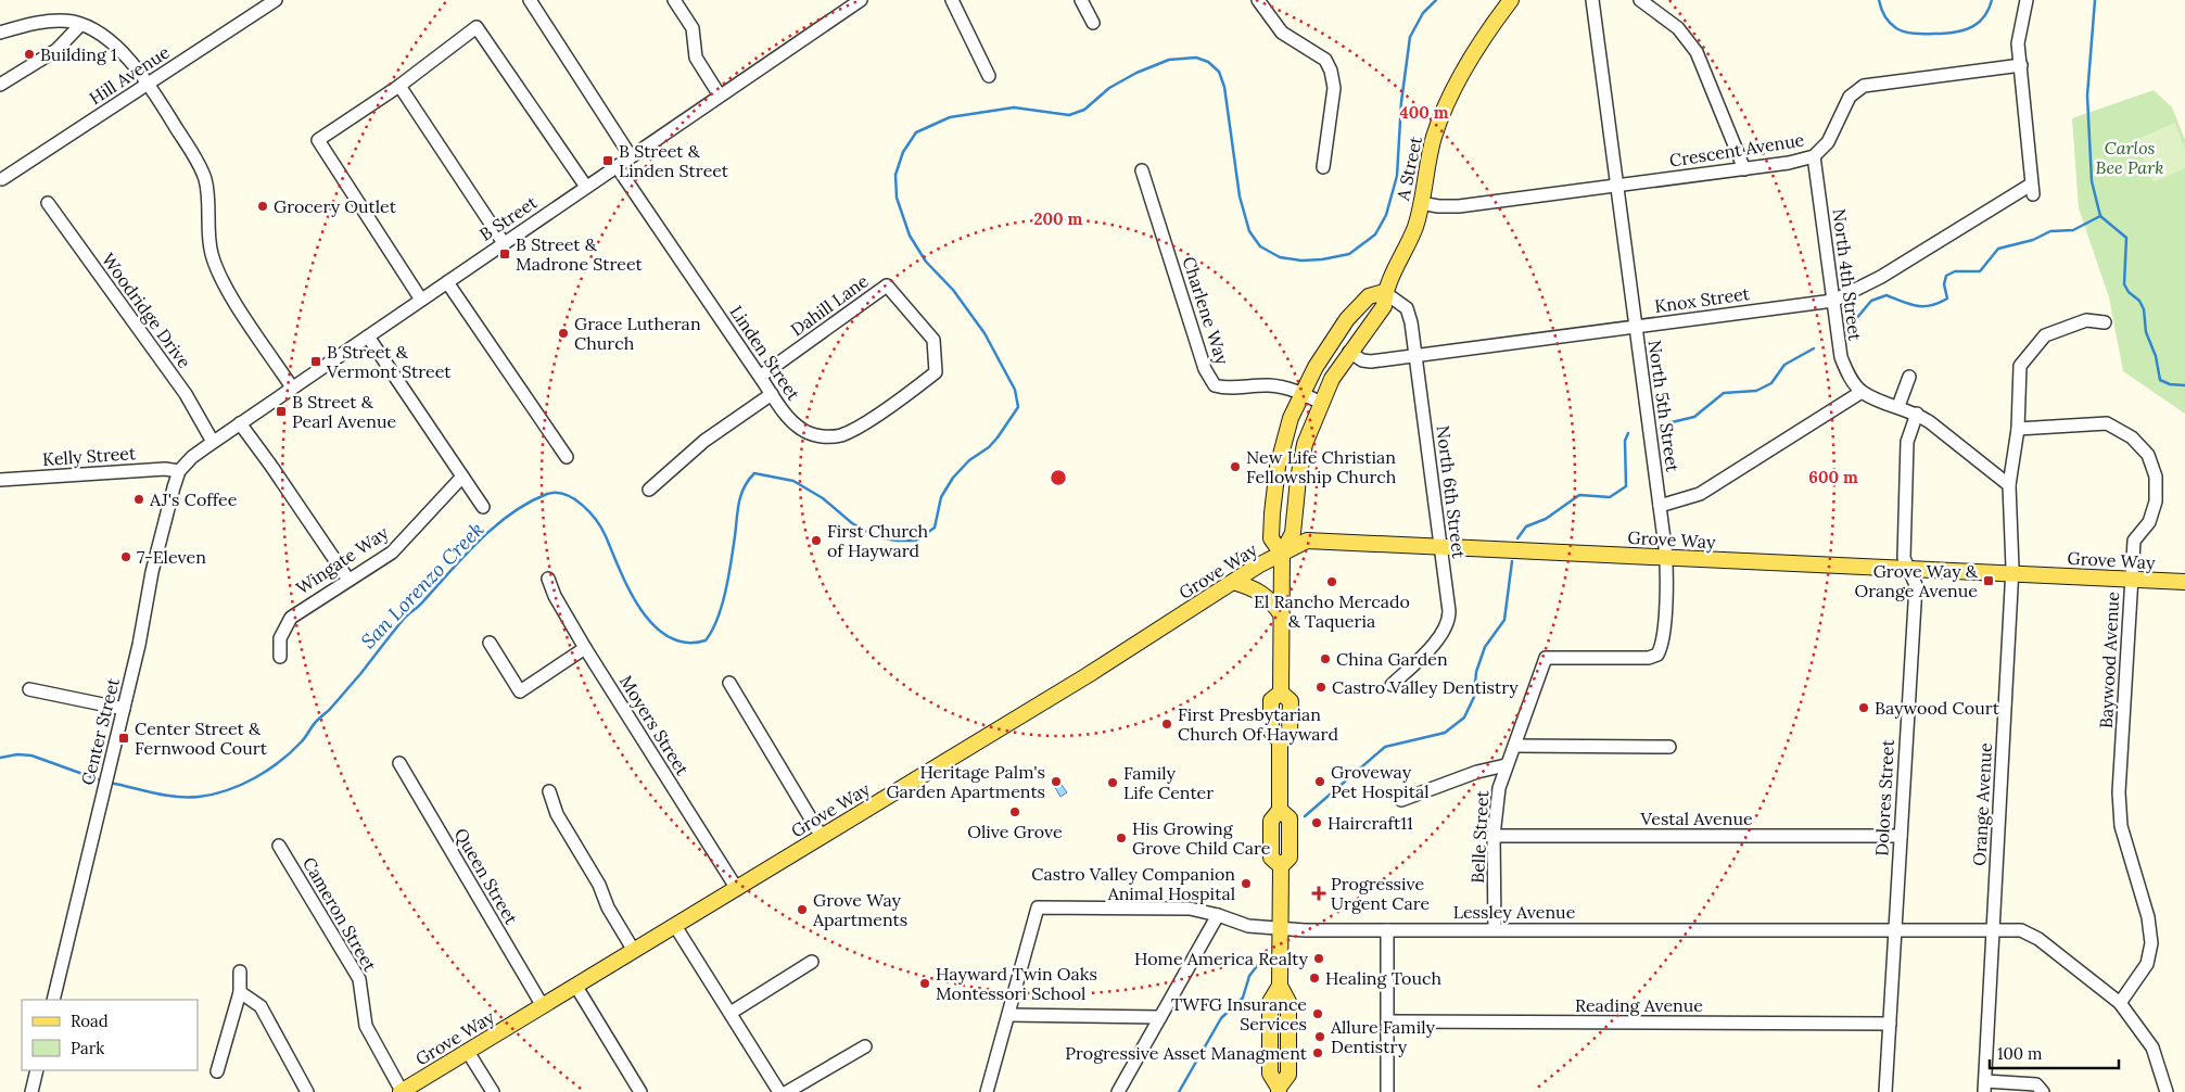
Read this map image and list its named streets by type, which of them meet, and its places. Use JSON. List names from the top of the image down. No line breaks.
{"streets":{"main road":["A Street","Grove Way"],"street":["Hill Avenue","Crescent Avenue","B Street","North 4th Street","Knox Street","Dahill Lane","Woodridge Drive","Charlene Way","Linden Street","North 5th Street","Kelly Street","North 6th Street","Wingate Way","Baywood Avenue","Moyers Street","Center Street","Dolores Street","Orange Avenue","Vestal Avenue","Belle Street","Queen Street","Lessley Avenue","Cameron Street","Reading Avenue"]},"crossings":[["Crescent Avenue","A Street"],["Crescent Avenue","North 4th Street"],["Crescent Avenue","Knox Street"],["Crescent Avenue","North 5th Street"],["A Street","Knox Street"],["A Street","Charlene Way"],["A Street","North 6th Street"],["A Street","Grove Way"],["B Street","Woodridge Drive"],["B Street","Linden Street"],["B Street","Kelly Street"],["B Street","Center Street"],["North 4th Street","Knox Street"],["Knox Street","North 5th Street"],["Knox Street","North 6th Street"],["Dahill Lane","Linden Street"],["North 5th Street","Grove Way"],["North 5th Street","Belle Street"],["Kelly Street","Center Street"],["North 6th Street","Grove Way"],["Grove Way","Baywood Avenue"],["Grove Way","Moyers Street"],["Grove Way","Dolores Street"],["Grove Way","Orange Avenue"],["Grove Way","Queen Street"],["Grove Way","Cameron Street"],["Baywood Avenue","Orange Avenue"],["Baywood Avenue","Lessley Avenue"],["Dolores Street","Vestal Avenue"],["Dolores Street","Lessley Avenue"],["Dolores Street","Reading Avenue"],["Orange Avenue","Lessley Avenue"],["Vestal Avenue","Belle Street"],["Belle Street","Lessley Avenue"]],"water":["San Lorenzo Creek"],"parks":["Carlos Bee Park"],"places":{"other":["Building 1","Grocery Outlet","Grace Lutheran Church","New Life Christian Fellowship Church","AJ's Coffee","First Church of Hayward","7-Eleven","El Rancho Mercado & Taqueria","China Garden","Castro Valley Dentistry","Baywood Court","First Presbytarian Church Of Hayward","Heritage Palm's Garden Apartments","Groveway Pet Hospital","Family Life Center","Olive Grove","Haircraft11","His Growing Grove Child Care","Castro Valley Companion Animal Hospital","Grove Way Apartments","Home America Realty","Healing Touch","Hayward Twin Oaks Montessori School","TWFG Insurance Services","Allure Family Dentistry","Progressive Asset Managment"],"transit":["B Street & Linden Street","B Street & Madrone Street","B Street & Vermont Street","B Street & Pearl Avenue","Grove Way & Orange Avenue","Center Street & Fernwood Court"],"health":["Progressive Urgent Care"]},"legend":["Road","Park"],"scale_bar":"100 m","rings":["400 m","200 m","600 m"]}
